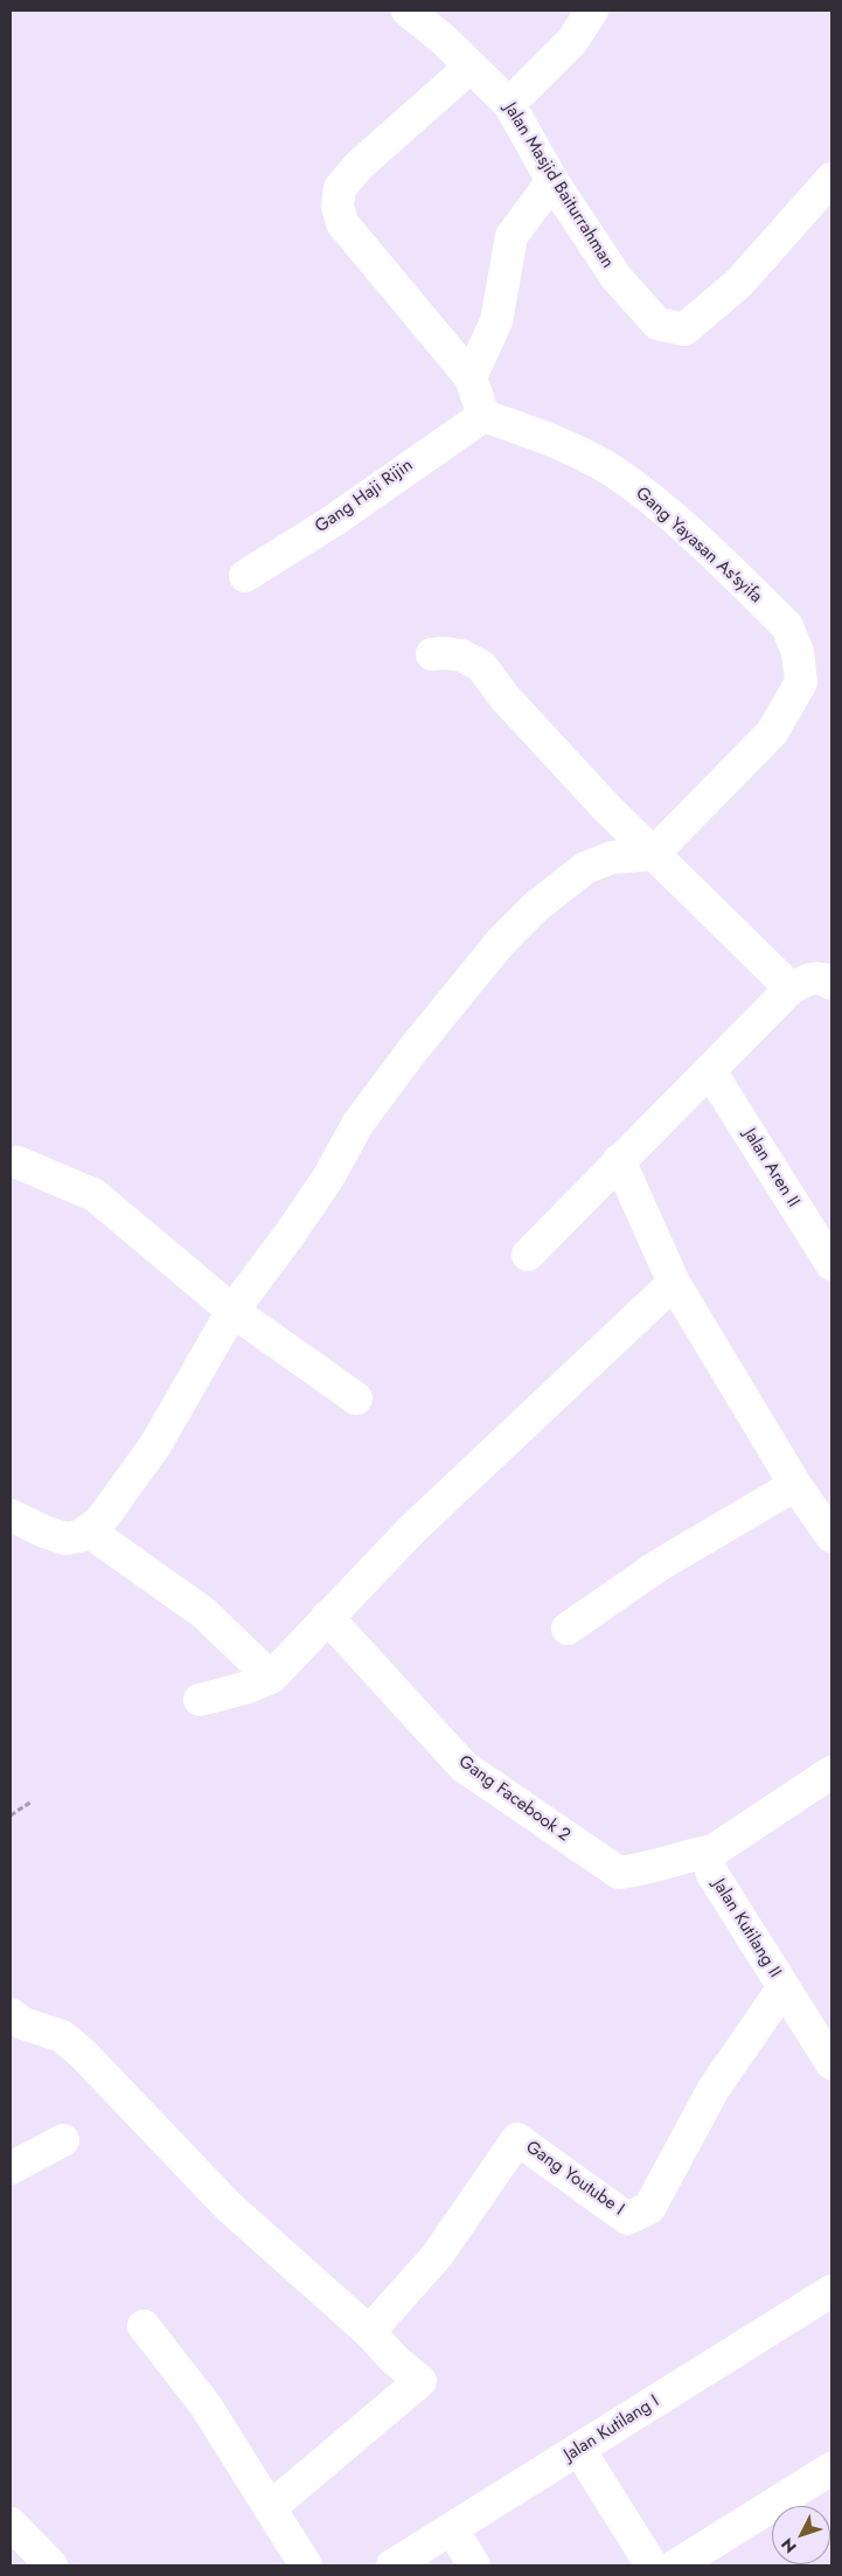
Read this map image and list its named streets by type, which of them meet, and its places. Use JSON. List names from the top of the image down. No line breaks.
{"streets":{"street":["Jalan Masjid Baiturrahman","Gang Haji Rijin","Gang Yayasan As'syifa","Jalan Aren II","Gang Facebook 2","Jalan Kutilang II","Gang Youtube I","Jalan Kutilang I"]},"crossings":[["Gang Haji Rijin","Gang Yayasan As'syifa"],["Gang Facebook 2","Jalan Kutilang II"],["Jalan Kutilang II","Gang Youtube I"]],"north":"bottom left"}
